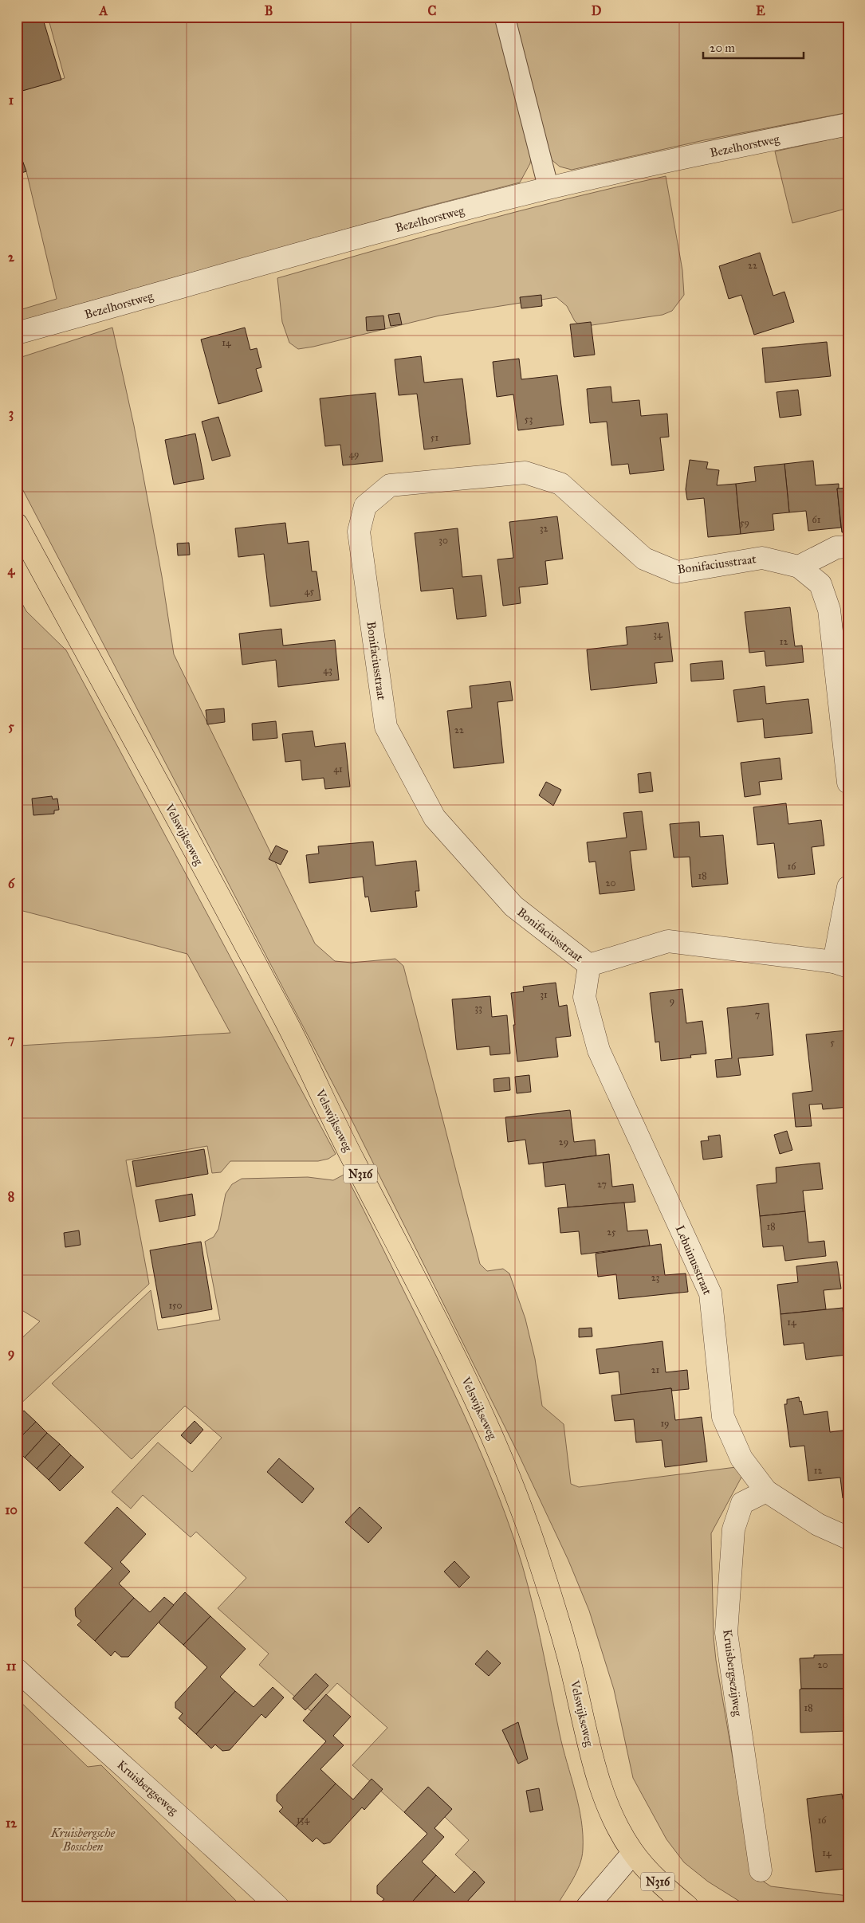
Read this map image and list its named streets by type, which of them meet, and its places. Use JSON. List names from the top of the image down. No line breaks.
{"streets":{"main road":["Velswijkseweg","N316"],"street":["Bezelhorstweg","Bonifaciusstraat","Lebuinusstraat","Kruisbergsezijweg","Kruisbergseweg"]},"crossings":[["Bonifaciusstraat","Lebuinusstraat"],["Velswijkseweg","N316"],["Lebuinusstraat","Kruisbergsezijweg"]],"parks":["Kruisbergsche Bosschen"],"house_numbers":["22","14","53","51","49","61","59","32","30","45","34","12","43","22","41","16","18","20","31","9","33","7","5","29","27","18","25","23","150","14","21","19","12","20","18","134","16","14"],"scale_bar":"20 m","grid":{"columns":["A","B","C","D","E"],"rows":["1","2","3","4","5","6","7","8","9","10","11","12"]}}
